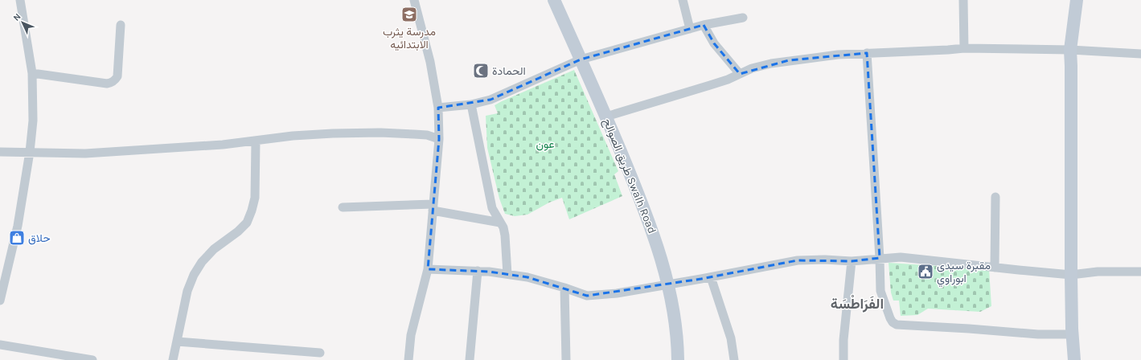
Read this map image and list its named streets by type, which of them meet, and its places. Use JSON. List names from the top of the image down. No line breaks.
{"streets":{"street":["طريق الصوالح Swalh Road"]},"districts":["الفَرَاطْسَة"],"parks":["عون"],"places":{"school or university":["مدرسة يثرب الابتدائيه"],"mosque":["الحمادة"],"shop":["حلاق"],"public building":["مقبرة سيدى ابوراوي"]},"north":"top left"}
